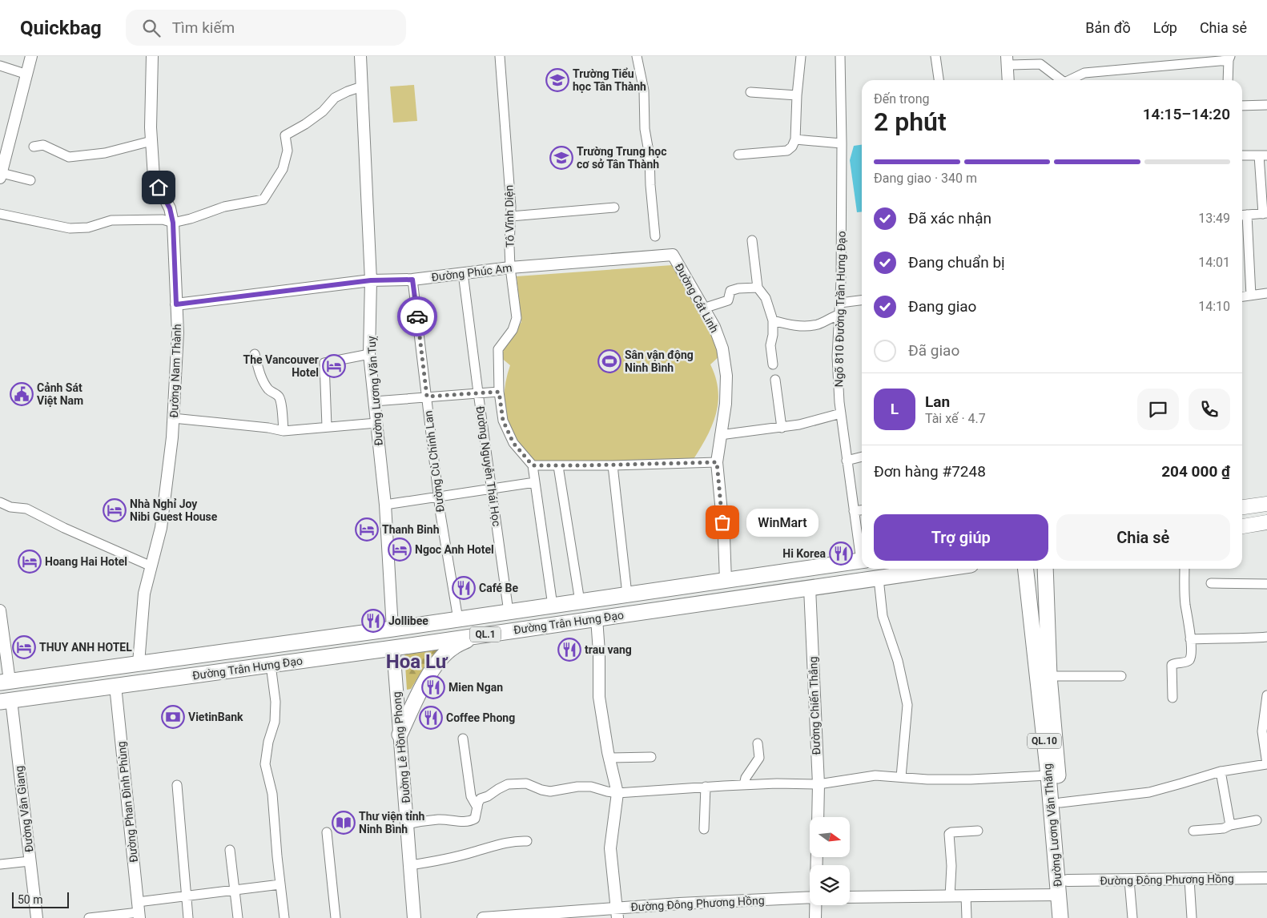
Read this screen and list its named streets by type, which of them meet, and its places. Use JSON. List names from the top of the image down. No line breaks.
{"streets":{"highway":["Đường Trân Hưng Đạo","QL.1","QL.10","Đường Lương Văn Thăng"],"main road":["Đuờng Lê Hồng Phong"],"street":["Tô Vĩnh Diện","Đường Phúc Am","Đường Cát Linh","Ngõ 810 Đường Trần Hưng Đạo","Đường Nam Thành","Đường Lương Văn Tuỵ","Đường Cù Chính Lan","Đường Nguyễn Thái Học","Đường Chiến Thắng","Đường Phan Đình Phùng","Đường Vân Giang","Đường Đông Phương Hồng"]},"crossings":[["Tô Vĩnh Diện","Đường Phúc Am"],["Đường Phúc Am","Đường Cát Linh"],["Đường Phúc Am","Đường Nam Thành"],["Đường Phúc Am","Đường Lương Văn Tuỵ"],["Đường Phúc Am","Đường Cù Chính Lan"],["Đường Phúc Am","Đường Nguyễn Thái Học"],["Đường Cát Linh","Đường Trân Hưng Đạo"],["Đường Nam Thành","Đường Trân Hưng Đạo"],["Đường Lương Văn Tuỵ","Đường Trân Hưng Đạo"],["Đường Cù Chính Lan","Đường Trân Hưng Đạo"],["Đường Nguyễn Thái Học","Đường Trân Hưng Đạo"],["Đường Trân Hưng Đạo","Đường Chiến Thắng"],["Đường Trân Hưng Đạo","Đuờng Lê Hồng Phong"],["Đường Trân Hưng Đạo","Đường Phan Đình Phùng"],["Đường Trân Hưng Đạo","Đường Vân Giang"],["Đường Lương Văn Thăng","Đường Đông Phương Hồng"]],"districts":["Hoa Lư"],"places":{"school or university":["Trường Tiểu học Tân Thành","Trường Trung học cơ sở Tân Thành"],"sports":["Sân vận động Ninh Bình"],"hotel":["The Vancouver Hotel","Nhà Nghỉ Joy Nibi Guest House","Thanh Binh","Ngoc Anh Hotel","Hoang Hai Hotel","THUY ANH HOTEL"],"public building":["Cảnh Sát Việt Nam"],"other":["WinMart"],"restaurant":["Hi Korea","Café Be","Jollibee","trau vang","Mien Ngan","Coffee Phong"],"bank":["VietinBank"],"library":["Thư viện tỉnh Ninh Bình"]},"scale_bar":"50 m","north":"right","page":{"header":"Quickbag","search":"Tìm kiếm","nav":["Bản đồ","Lớp","Chia sẻ"],"heading":["2 phút","Đến trong","14:15–14:20"],"panel":["Lan","Tài xế · 4.7","Đơn hàng #7248","204 000 ₫"],"bar":"Đang giao · 340 m","list":[["Đã xác nhận","13:49"],["Đang chuẩn bị","14:01"],["Đang giao","14:10"],"Đã giao"],"round":"L","buttons":["Trợ giúp","Chia sẻ"],"bubble":"WinMart","scale":"50 m"}}
